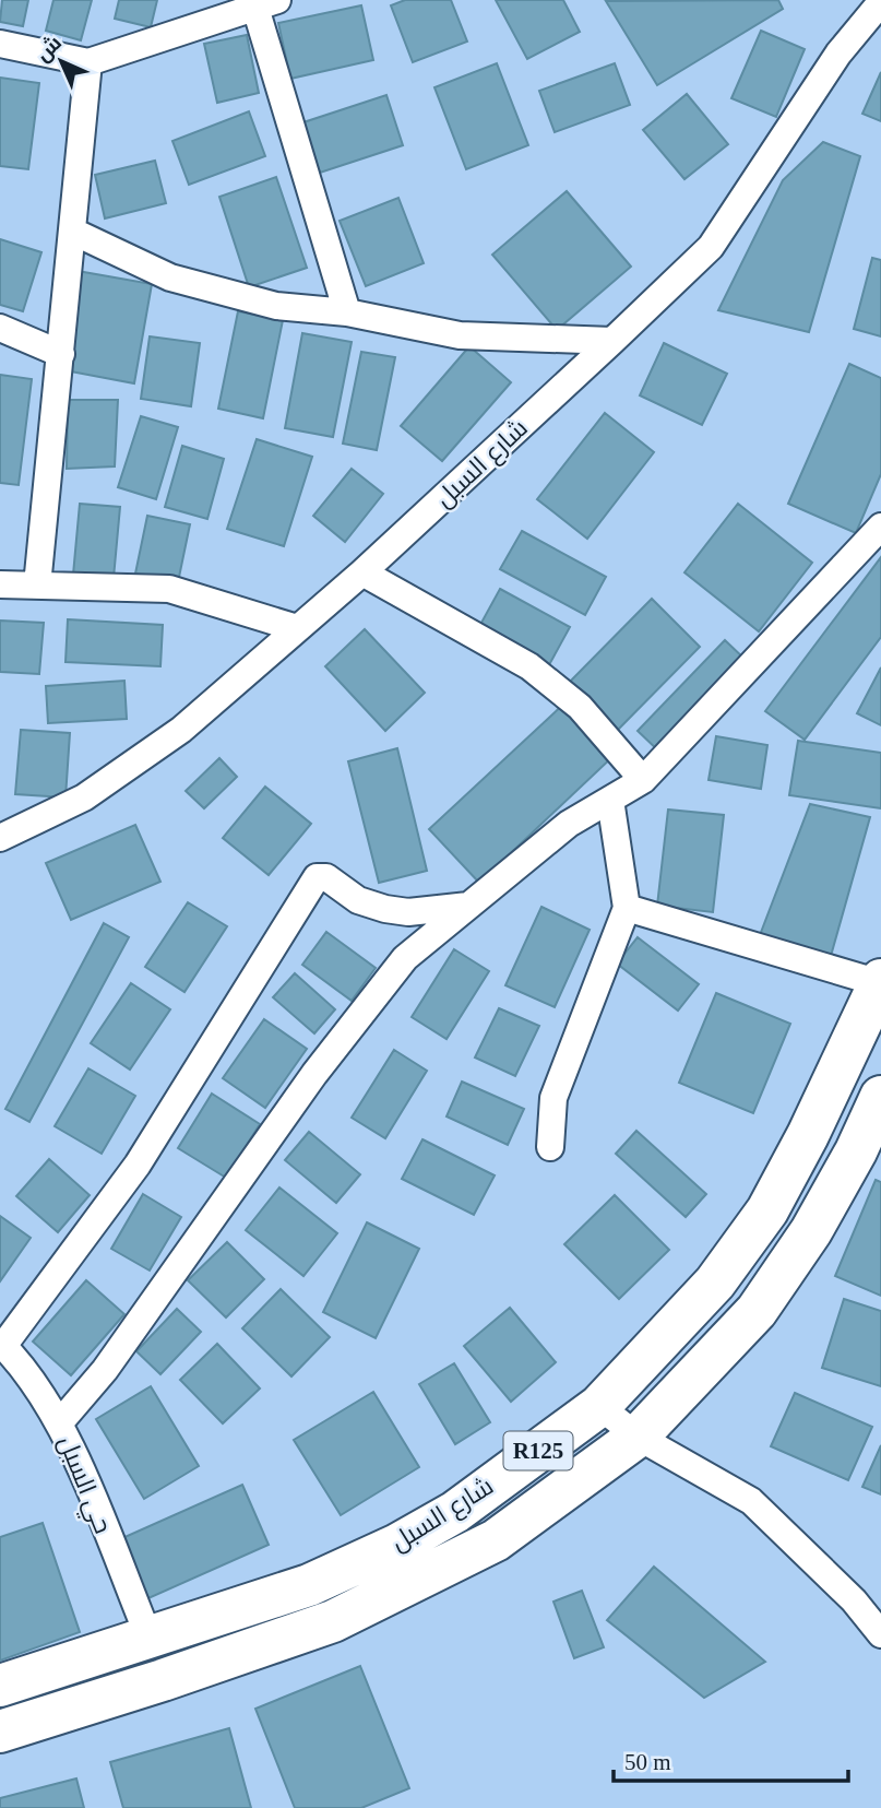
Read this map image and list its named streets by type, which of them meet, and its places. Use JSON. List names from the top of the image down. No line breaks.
{"streets":{"main road":["شارع السبل","R125"],"street":["حي السبل"]},"crossings":[["شارع السبل","حي السبل"]],"scale_bar":"50 m","north":"top left"}
